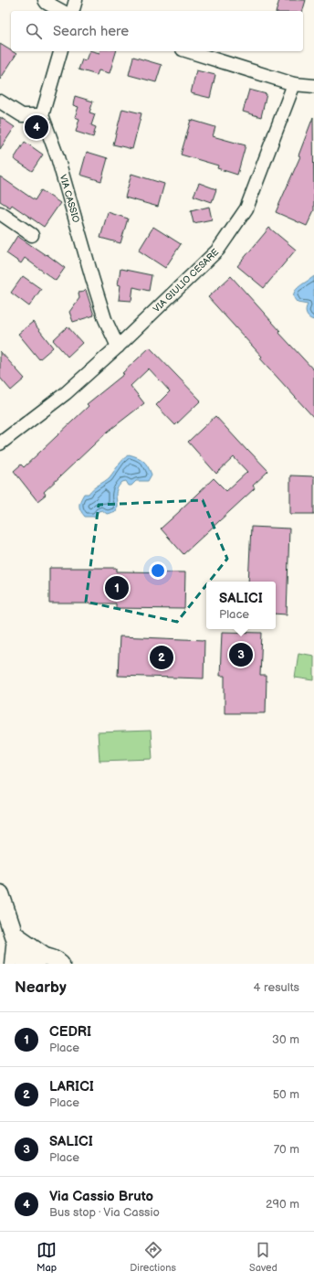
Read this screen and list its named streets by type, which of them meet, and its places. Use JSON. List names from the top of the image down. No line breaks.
{"streets":{"street":["VIA CASSIO","VIA GIULIO CESARE"]},"crossings":[["VIA CASSIO","VIA GIULIO CESARE"]],"page":{"search":"Search here","pins":["4","1","3","2"],"popup":["SALICI","Place"],"heading":["Nearby","4 results"],"list":[{"mark":"1","name":"CEDRI","note":"Place","value":"30 m"},{"mark":"2","name":"LARICI","note":"Place","value":"50 m"},{"mark":"3","name":"SALICI","note":"Place","value":"70 m"},{"mark":"4","name":"Via Cassio Bruto","note":"Bus stop · Via Cassio","value":"290 m"}],"nav":["Map","Directions","Saved"]}}
